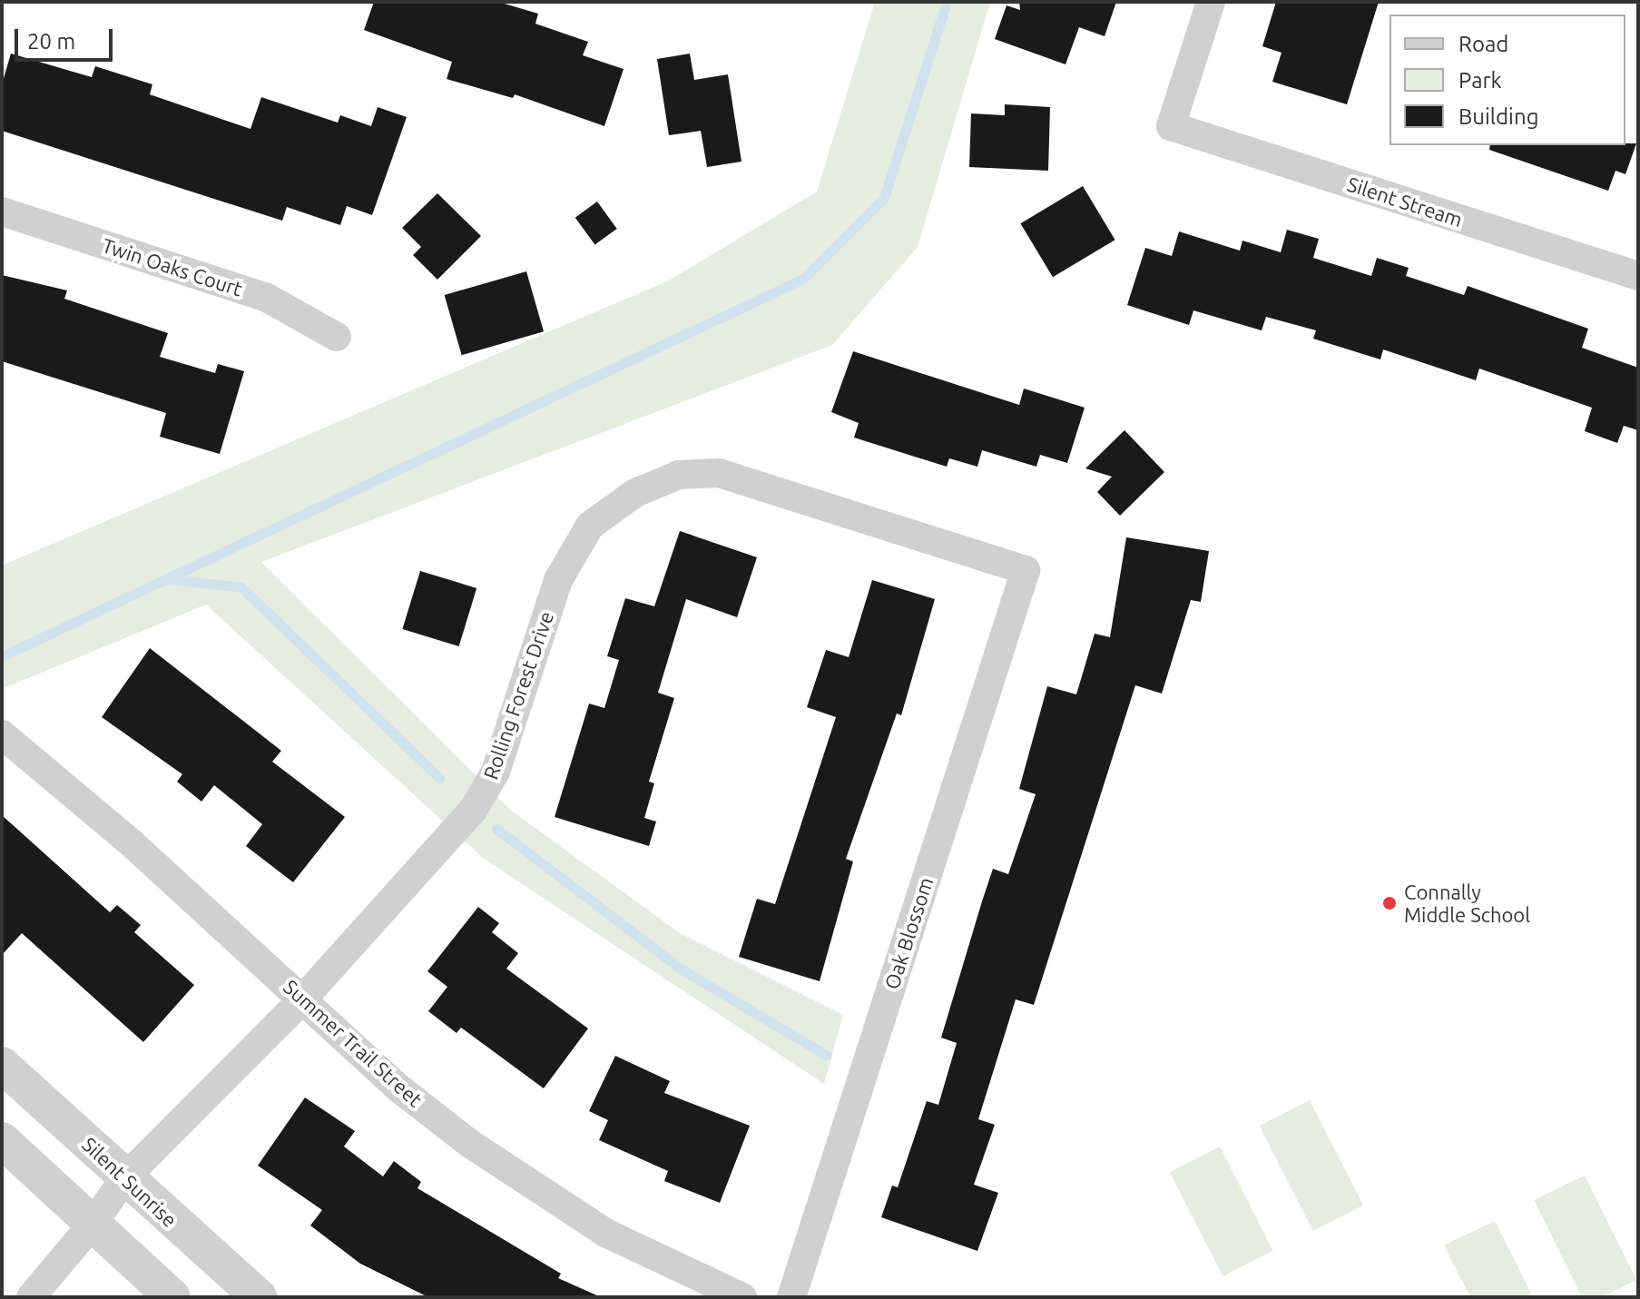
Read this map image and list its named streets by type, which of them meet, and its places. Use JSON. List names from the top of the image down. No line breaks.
{"streets":{"street":["Silent Stream","Twin Oaks Court","Rolling Forest Drive","Oak Blossom","Summer Trail Street","Silent Sunrise"]},"crossings":[["Rolling Forest Drive","Oak Blossom"],["Rolling Forest Drive","Summer Trail Street"],["Rolling Forest Drive","Silent Sunrise"]],"places":["Connally Middle School"],"legend":["Road","Park","Building"],"scale_bar":"20 m"}
